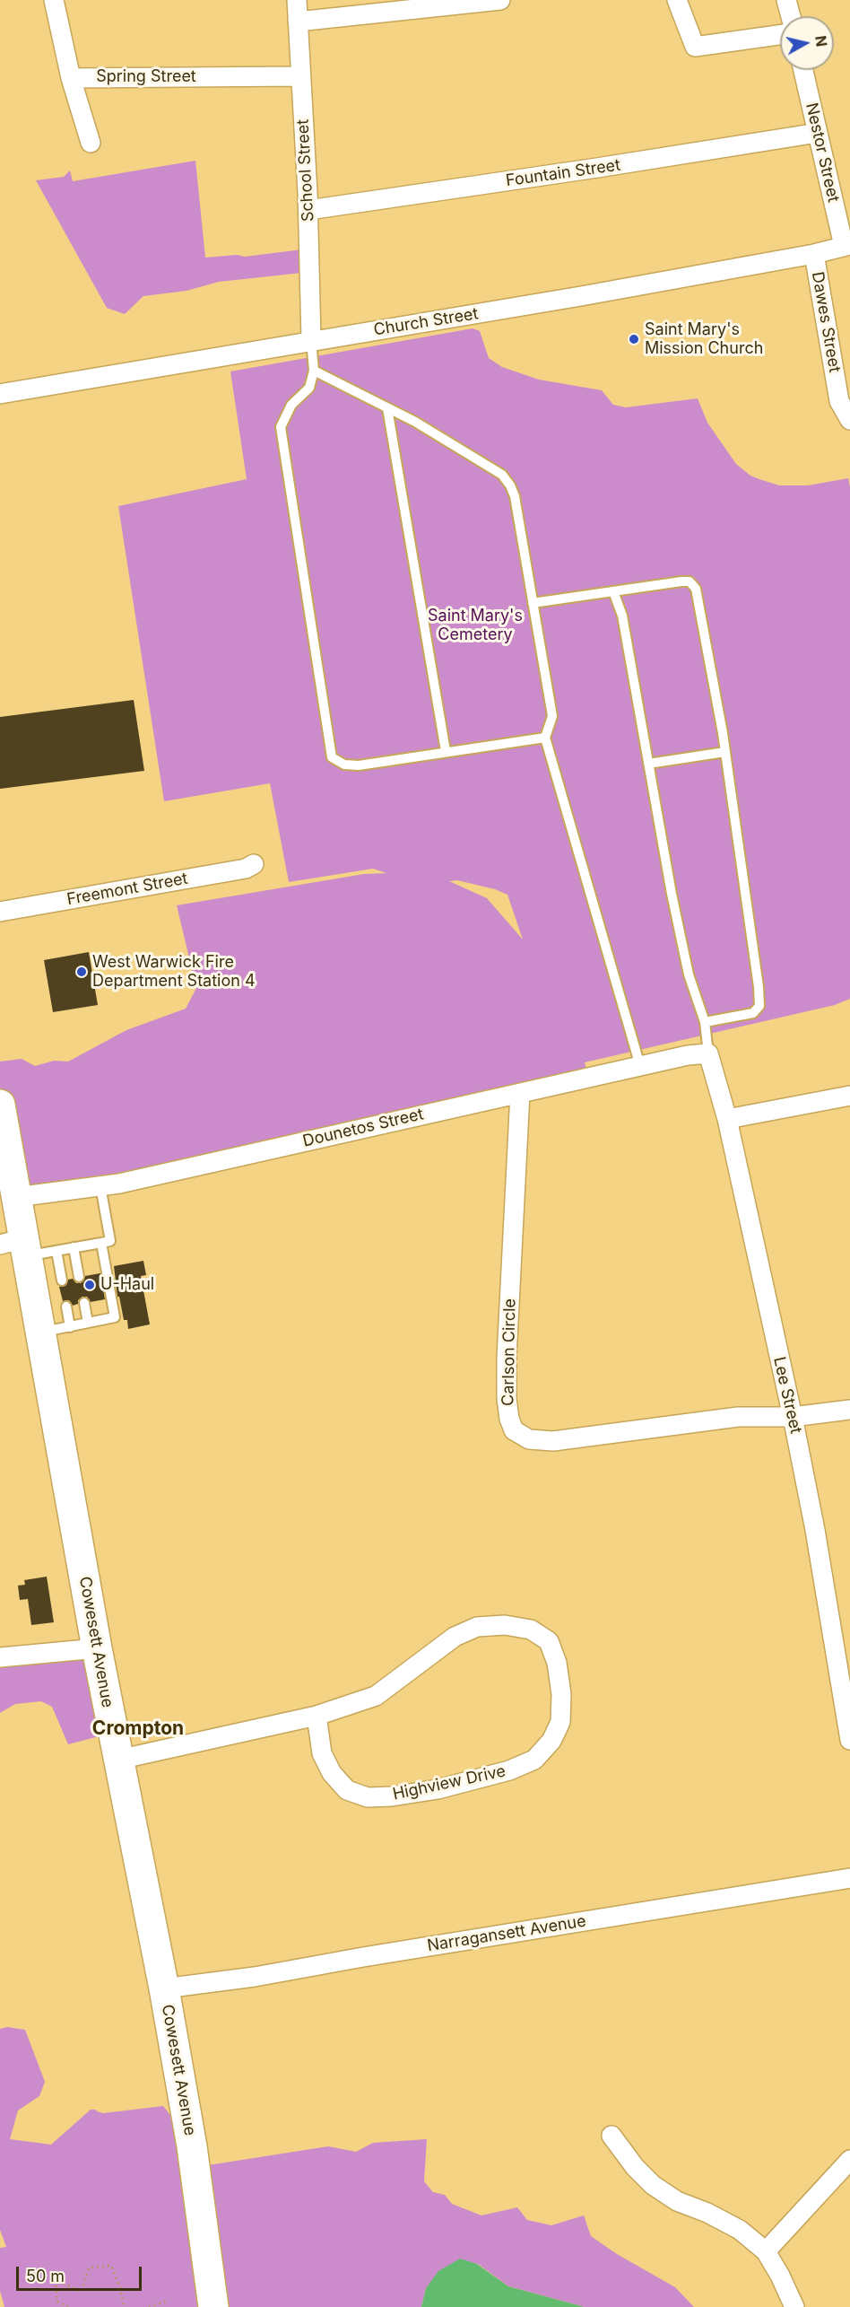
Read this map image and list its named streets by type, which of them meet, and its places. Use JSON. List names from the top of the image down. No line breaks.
{"streets":{"main road":["Cowesett Avenue"],"street":["Spring Street","Nestor Street","School Street","Fountain Street","Church Street","Dawes Street","Freemont Street","Dounetos Street","Carlson Circle","Lee Street","Highview Drive","Narragansett Avenue"]},"crossings":[["Spring Street","School Street"],["Nestor Street","Fountain Street"],["Nestor Street","Church Street"],["School Street","Fountain Street"],["School Street","Church Street"],["Church Street","Dawes Street"],["Dounetos Street","Carlson Circle"],["Dounetos Street","Lee Street"],["Dounetos Street","Cowesett Avenue"],["Carlson Circle","Lee Street"],["Cowesett Avenue","Highview Drive"],["Cowesett Avenue","Narragansett Avenue"]],"districts":["Crompton"],"parks":["Saint Mary's Cemetery"],"places":["Saint Mary's Mission Church","West Warwick Fire Department Station 4","U-Haul"],"scale_bar":"50 m","north":"right"}
